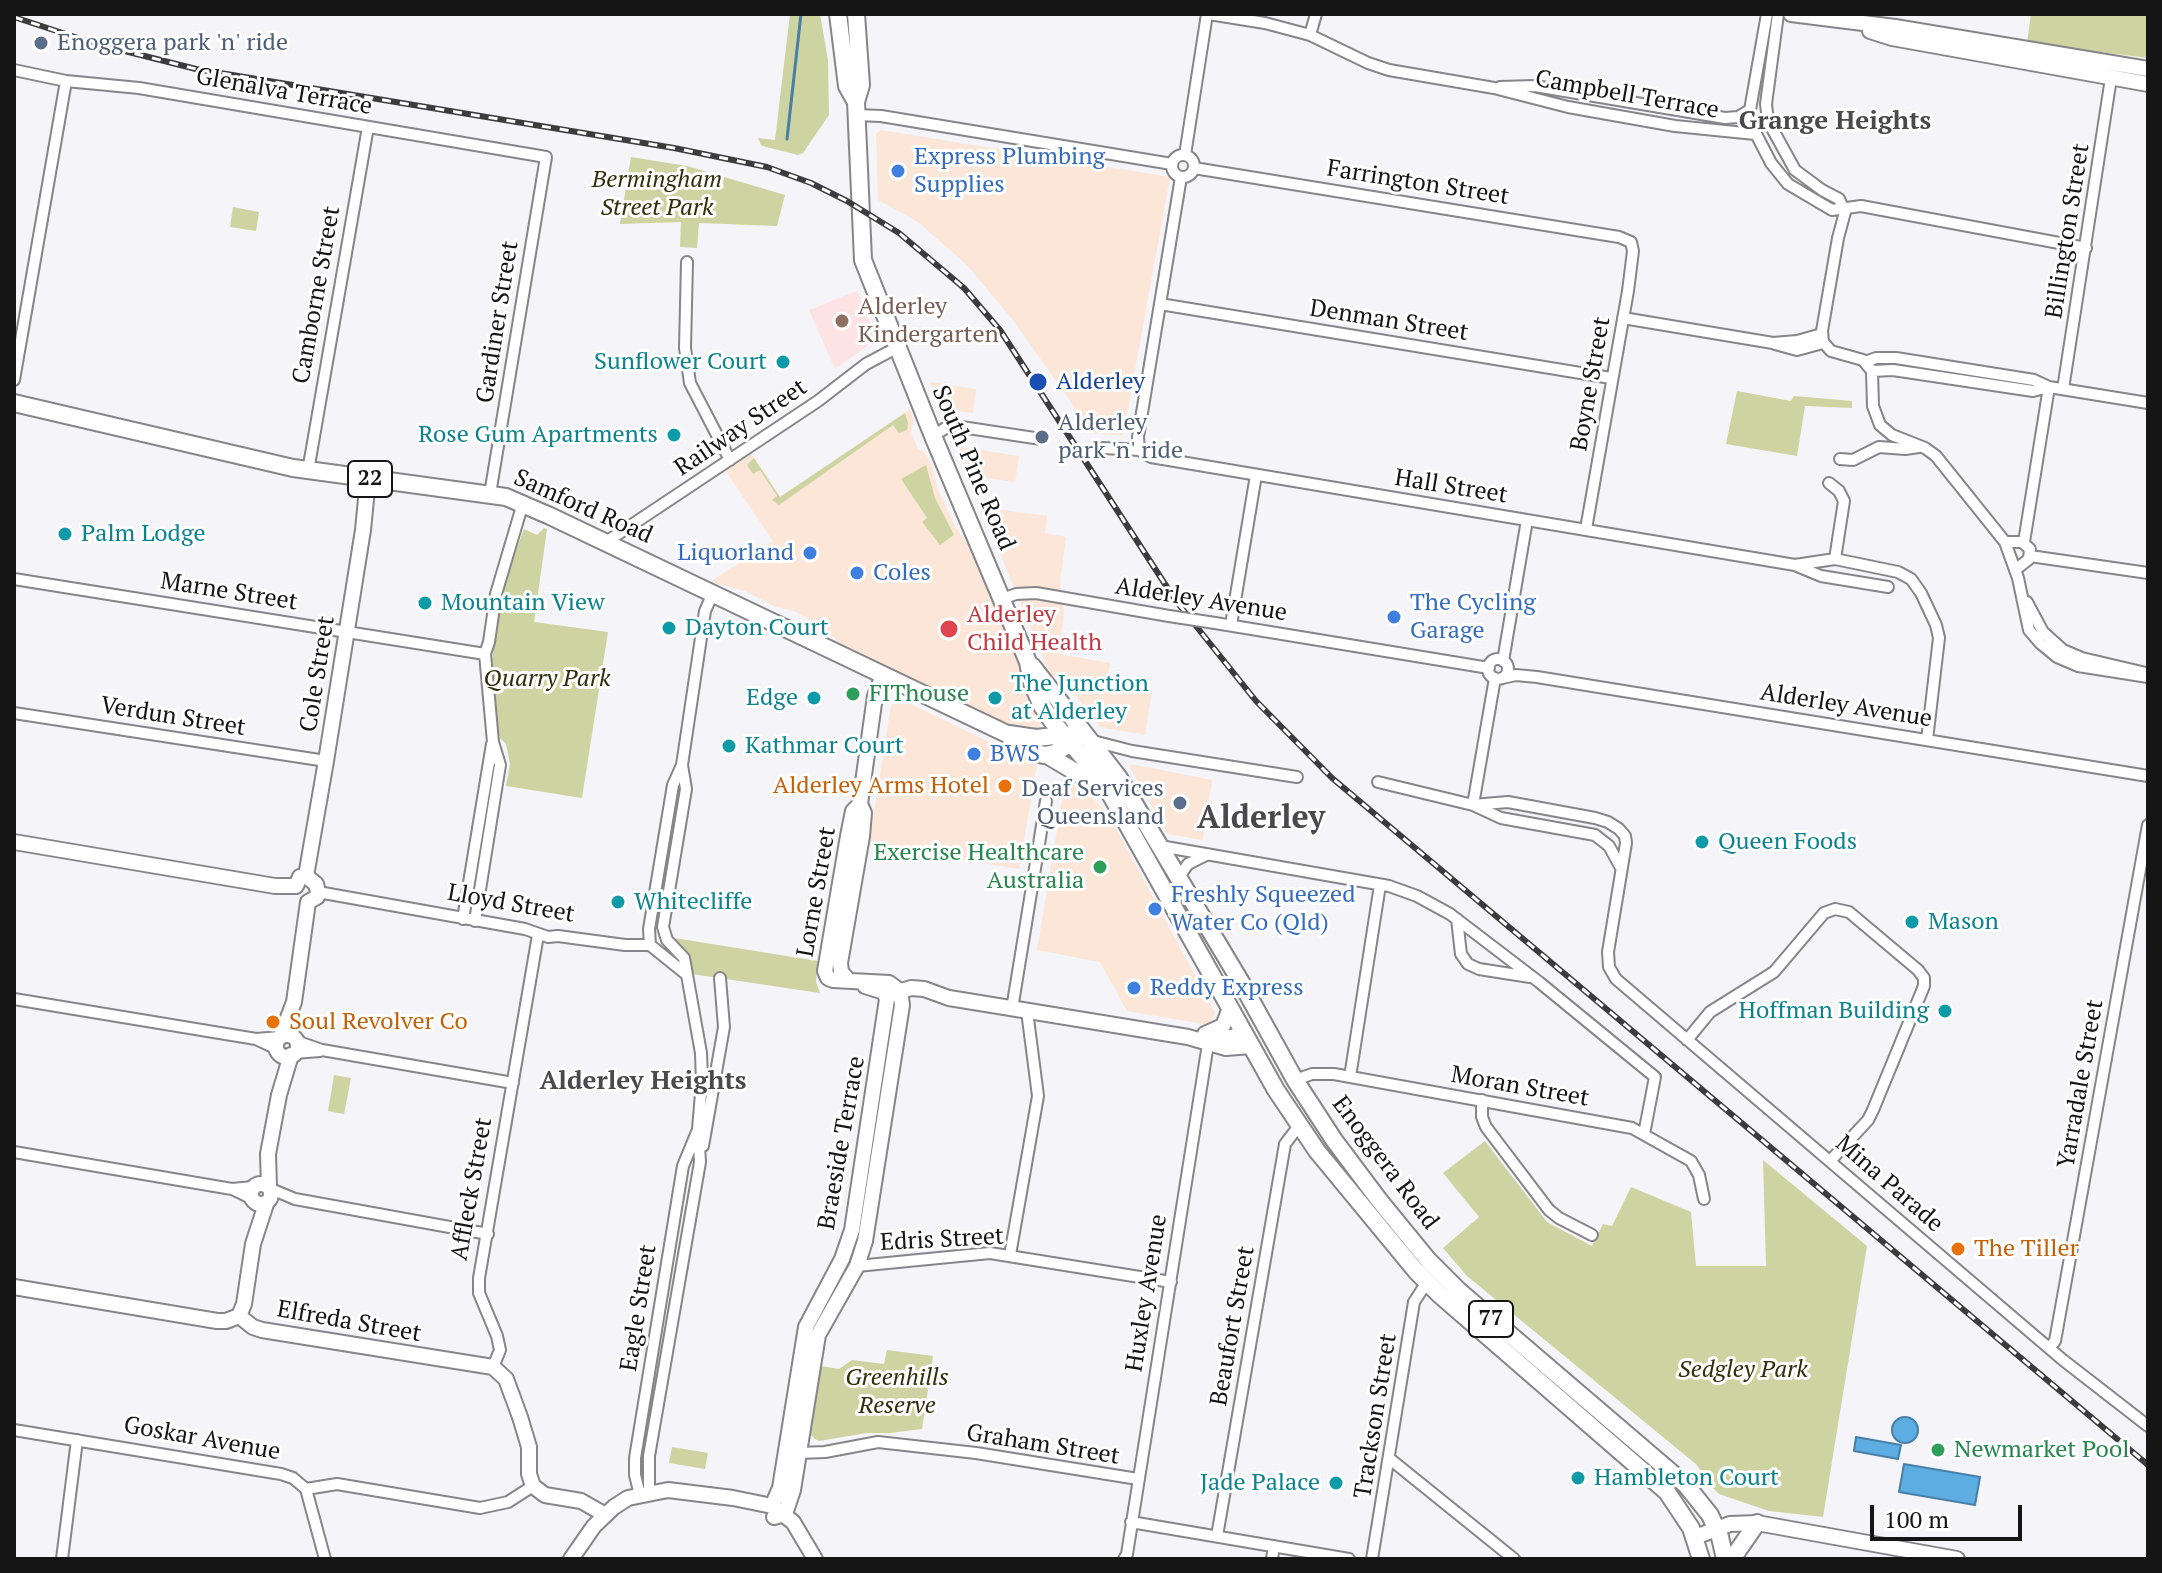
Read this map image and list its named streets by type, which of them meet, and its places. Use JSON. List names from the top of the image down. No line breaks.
{"streets":{"main road":["South Pine Road","22","Samford Road","Enoggera Road","77"],"street":["Glenalva Terrace","Campbell Terrace","Farrington Street","Billington Street","Camborne Street","Denman Street","Gardiner Street","Boyne Street","Railway Street","Hall Street","Marne Street","Alderley Avenue","Cole Street","Verdun Street","Lorne Street","Lloyd Street","Yarradale Street","Moran Street","Braeside Terrace","Mina Parade","Affleck Street","Edris Street","Huxley Avenue","Eagle Street","Elfreda Street","Beaufort Street","Trackson Street","Goskar Avenue","Graham Street"]},"crossings":[["Glenalva Terrace","Camborne Street"],["Glenalva Terrace","Gardiner Street"],["Farrington Street","Boyne Street"],["Camborne Street","Samford Road"],["Denman Street","Boyne Street"],["Gardiner Street","Samford Road"],["Boyne Street","Hall Street"],["Railway Street","South Pine Road"],["Railway Street","Samford Road"],["South Pine Road","Samford Road"],["South Pine Road","Alderley Avenue"],["South Pine Road","Enoggera Road"],["Hall Street","Alderley Avenue"],["Samford Road","Cole Street"],["Samford Road","Lorne Street"],["Samford Road","Enoggera Road"],["Marne Street","Cole Street"],["Cole Street","Verdun Street"],["Lorne Street","Braeside Terrace"],["Lloyd Street","Affleck Street"],["Yarradale Street","Mina Parade"],["Moran Street","Enoggera Road"],["Braeside Terrace","Edris Street"],["Braeside Terrace","Graham Street"],["Enoggera Road","Beaufort Street"],["Enoggera Road","Trackson Street"],["Affleck Street","Elfreda Street"],["Edris Street","Huxley Avenue"],["Huxley Avenue","Graham Street"]],"districts":["Grange Heights","Alderley","Alderley Heights"],"parks":["Bermingham Street Park","Quarry Park","Sedgley Park","Greenhills Reserve"],"places":["Enoggera park 'n' ride","Express Plumbing Supplies","Alderley Kindergarten","Sunflower Court","Alderley","Rose Gum Apartments","Alderley park 'n' ride","Palm Lodge","Liquorland","Coles","Mountain View","The Cycling Garage","Dayton Court","Alderley Child Health","FIThouse","Edge","The Junction at Alderley","Kathmar Court","BWS","Alderley Arms Hotel","Deaf Services Queensland","Queen Foods","Exercise Healthcare Australia","Whitecliffe","Freshly Squeezed Water Co (Qld)","Mason","Reddy Express","Hoffman Building","Soul Revolver Co","The Tiller","Newmarket Pool","Hambleton Court","Jade Palace"],"scale_bar":"100 m"}
